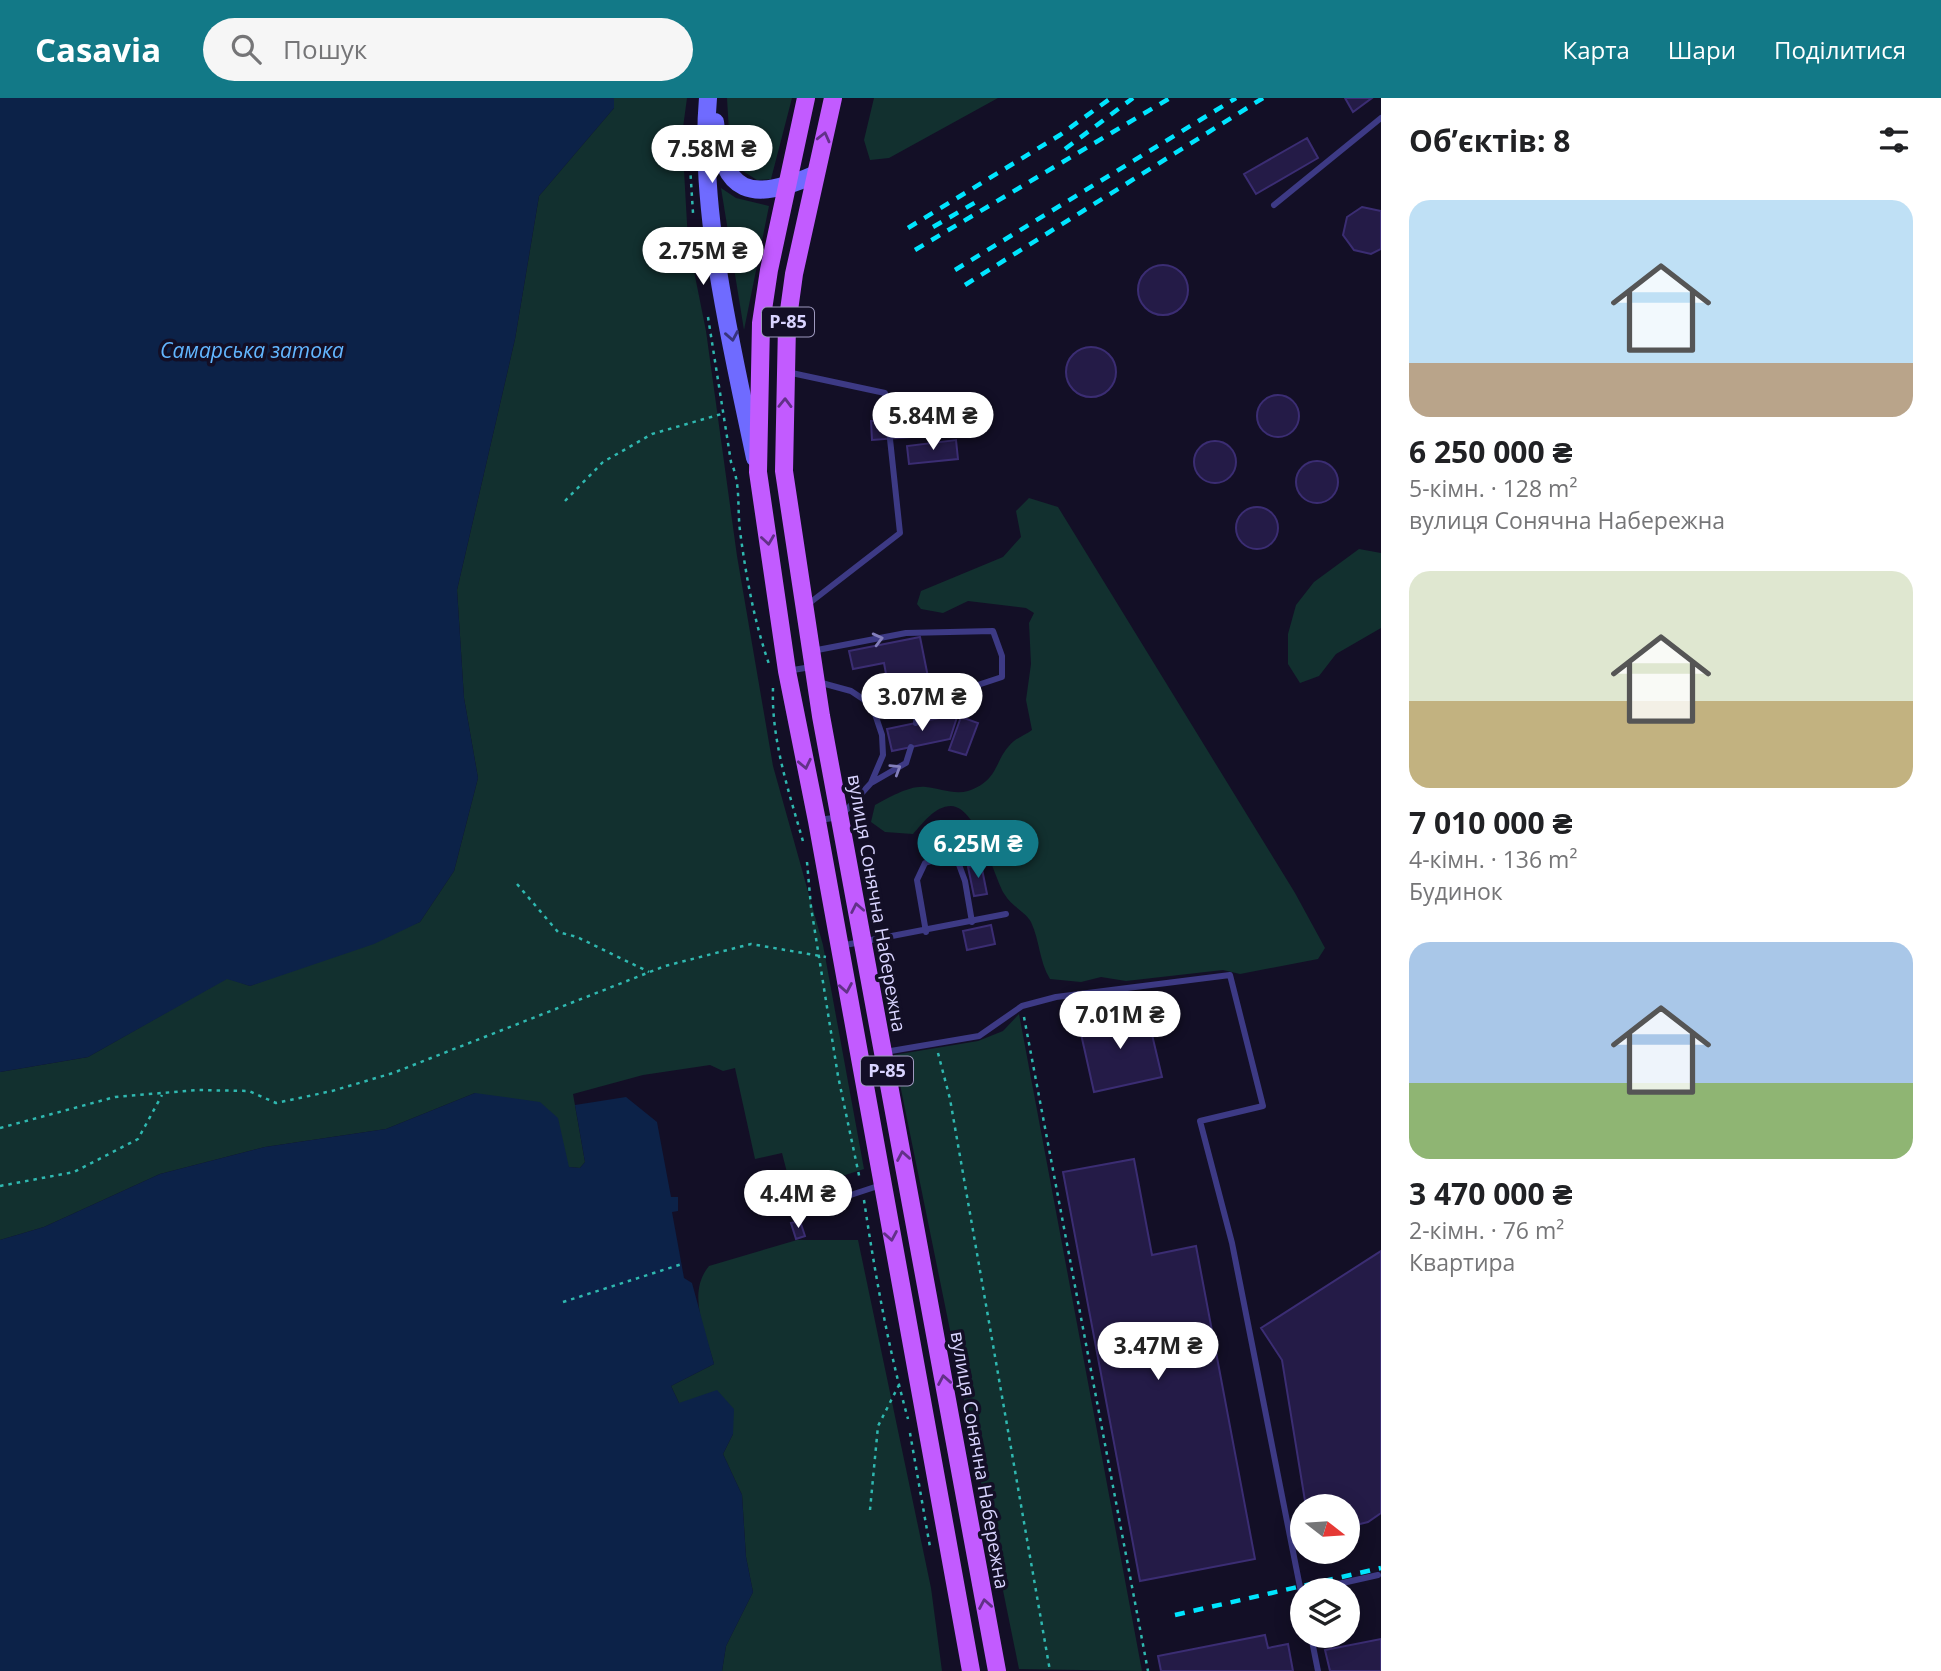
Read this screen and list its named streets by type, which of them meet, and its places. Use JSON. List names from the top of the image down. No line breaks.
{"streets":{"main road":["Р-85","вулиця Сонячна Набережна"]},"water":["Самарська затока"],"north":"right","page":{"header":"Casavia","search":"Пошук","nav":["Карта","Шари","Поділитися"],"heading":"Об’єктів: 8","price":["7.58M ₴","2.75M ₴","5.84M ₴","3.07M ₴","6.25M ₴","7.01M ₴","4.4M ₴","3.47M ₴"],"list":[{"name":"6 250 000 ₴","note":"5-кімн. · 128 m² · вулиця Сонячна Набережна"},{"name":"7 010 000 ₴","note":"4-кімн. · 136 m² · Будинок"},{"name":"3 470 000 ₴","note":"2-кімн. · 76 m² · Квартира"}]}}
